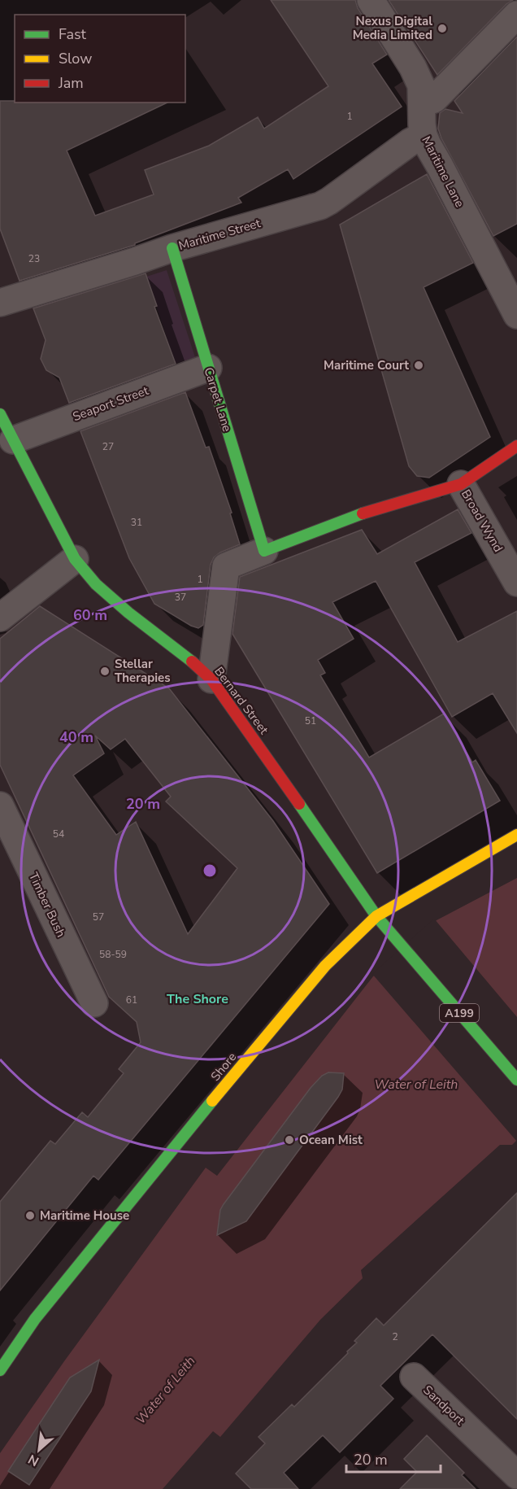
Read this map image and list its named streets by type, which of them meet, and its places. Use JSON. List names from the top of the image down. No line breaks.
{"streets":{"street":["Maritime Lane","Maritime Street","Carpet Lane","Seaport Street","Broad Wynd","Bernard Street","Timber Bush","A199","Shore","Sandport"]},"crossings":[["Maritime Lane","Maritime Street"],["Maritime Street","Carpet Lane"],["Carpet Lane","Seaport Street"],["Seaport Street","Bernard Street"],["Bernard Street","Shore"]],"districts":["The Shore"],"water":["Water of Leith"],"places":["Nexus Digital Media Limited","Maritime Court","Stellar Therapies","Ocean Mist","Maritime House"],"house_numbers":["1","23","27","31","1","37","51","54","57","58-59","61","2"],"legend":["Fast","Slow","Jam"],"scale_bar":"20 m","north":"bottom left","rings":["60 m","40 m","20 m"]}
